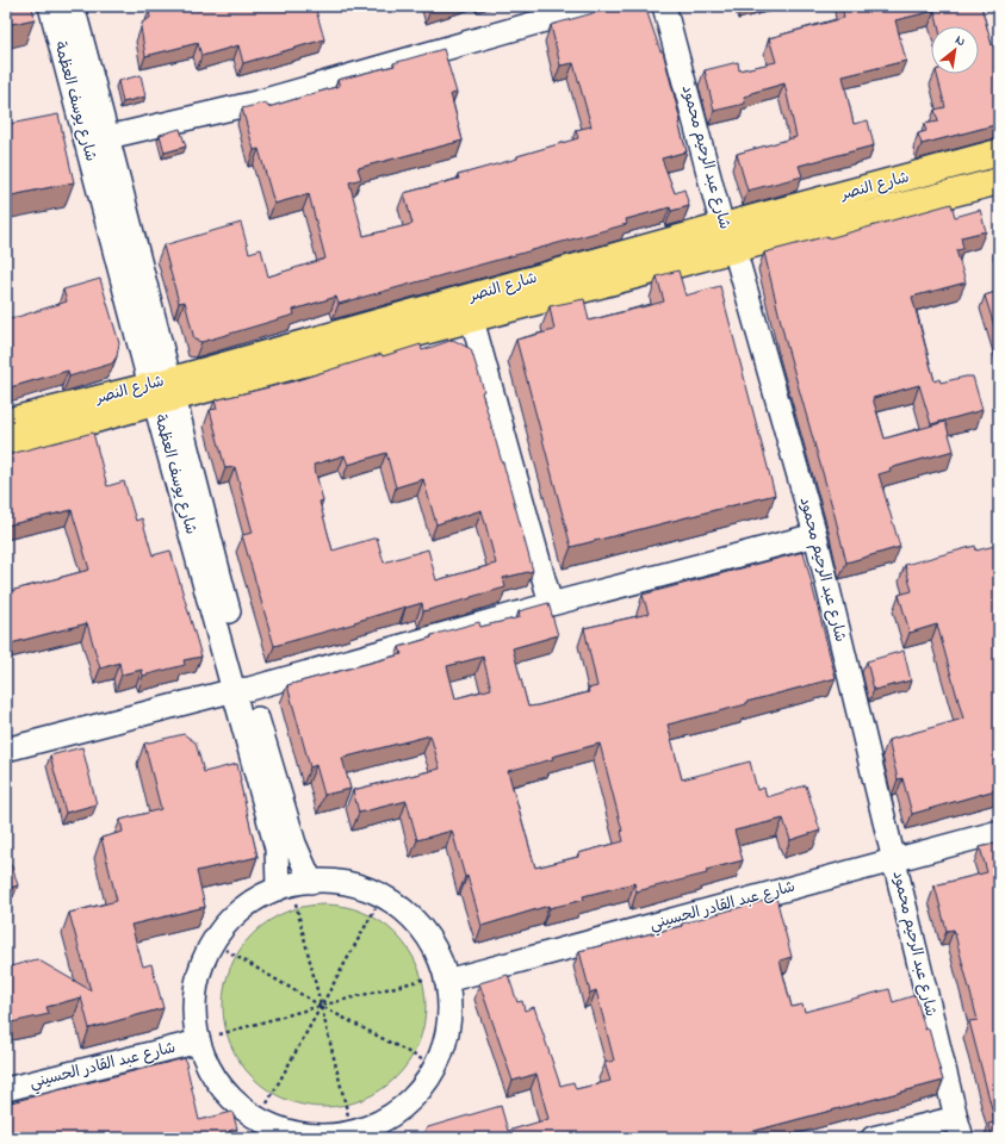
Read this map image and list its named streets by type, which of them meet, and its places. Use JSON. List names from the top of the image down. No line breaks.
{"streets":{"main road":["شارع النصر"],"street":["شارع يوسف العظمة","شارع عبد الرحيم محمود","شارع عبد القادر الحسيني"]},"crossings":[["شارع يوسف العظمة","شارع النصر"],["شارع عبد الرحيم محمود","شارع النصر"],["شارع عبد الرحيم محمود","شارع عبد القادر الحسيني"]],"north":"top right"}
